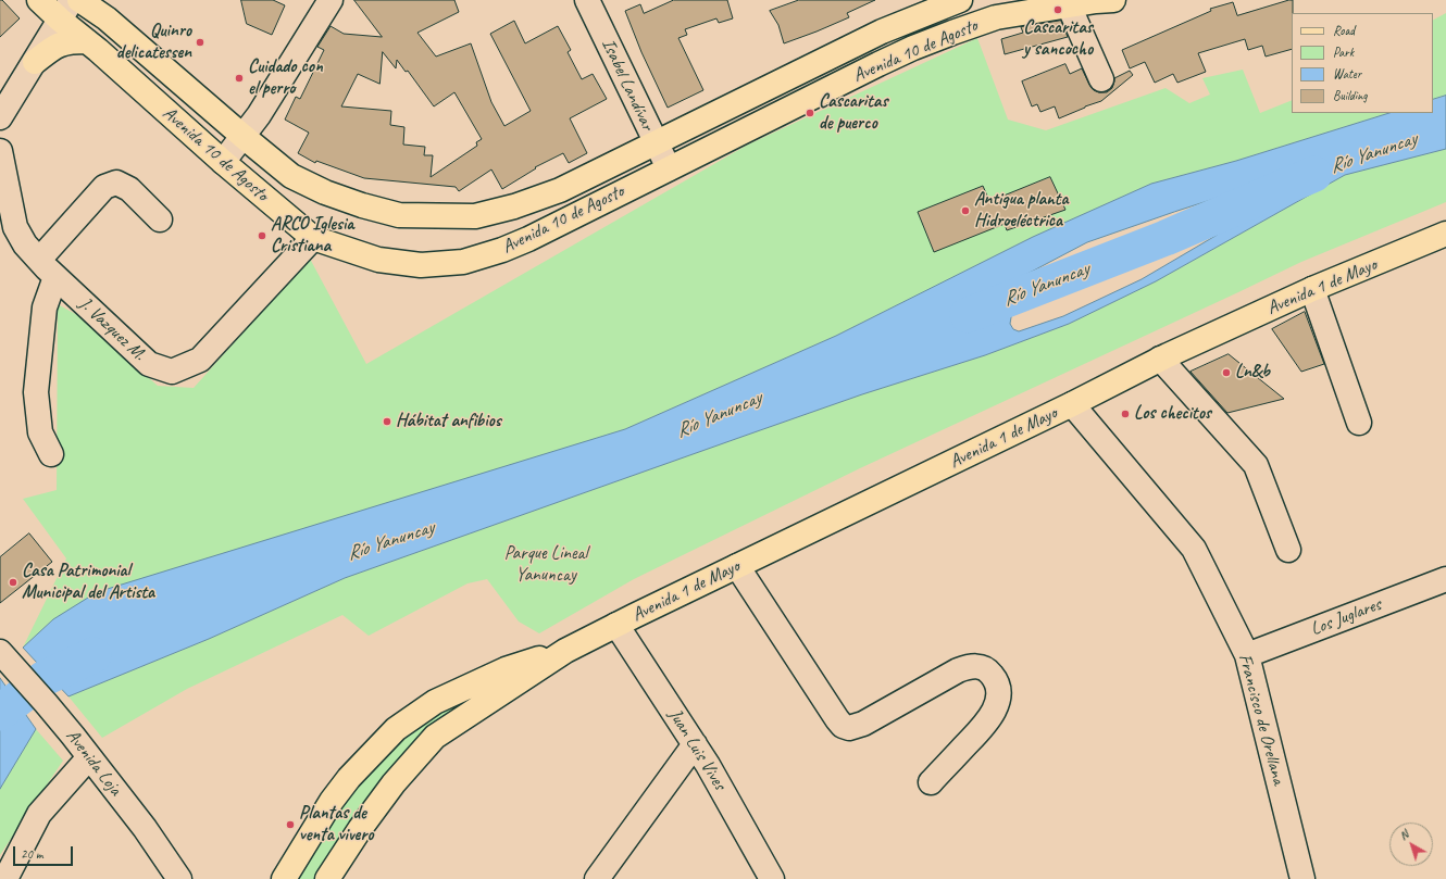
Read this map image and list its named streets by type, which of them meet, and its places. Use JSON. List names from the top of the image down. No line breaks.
{"streets":{"main road":["Avenida 10 de Agosto","Avenida 1 de Mayo"],"street":["Isabel Landívar","J. Vazquez M.","Los Juglares","Francisco de Orellana","Juan Luis Vives","Avenida Loja"]},"crossings":[["Avenida 10 de Agosto","Isabel Landívar"],["Avenida 10 de Agosto","J. Vazquez M."],["Avenida 1 de Mayo","Francisco de Orellana"],["Avenida 1 de Mayo","Juan Luis Vives"],["Los Juglares","Francisco de Orellana"]],"water":["Río Yanuncay"],"parks":["Parque Lineal Yanuncay"],"places":["Cascaritas y sancocho","Quinro delicatessen","Cuidado con el perro","Cascaritas de puerco","Antigua planta Hidroeléctrica","ARCO Iglesia Cristiana","Ln&b","Los checitos","Hábitat anfibios","Casa Patrimonial Municipal del Artista","Plantas de venta vivero"],"legend":["Road","Park","Water","Building"],"scale_bar":"20 m","north":"top left"}
